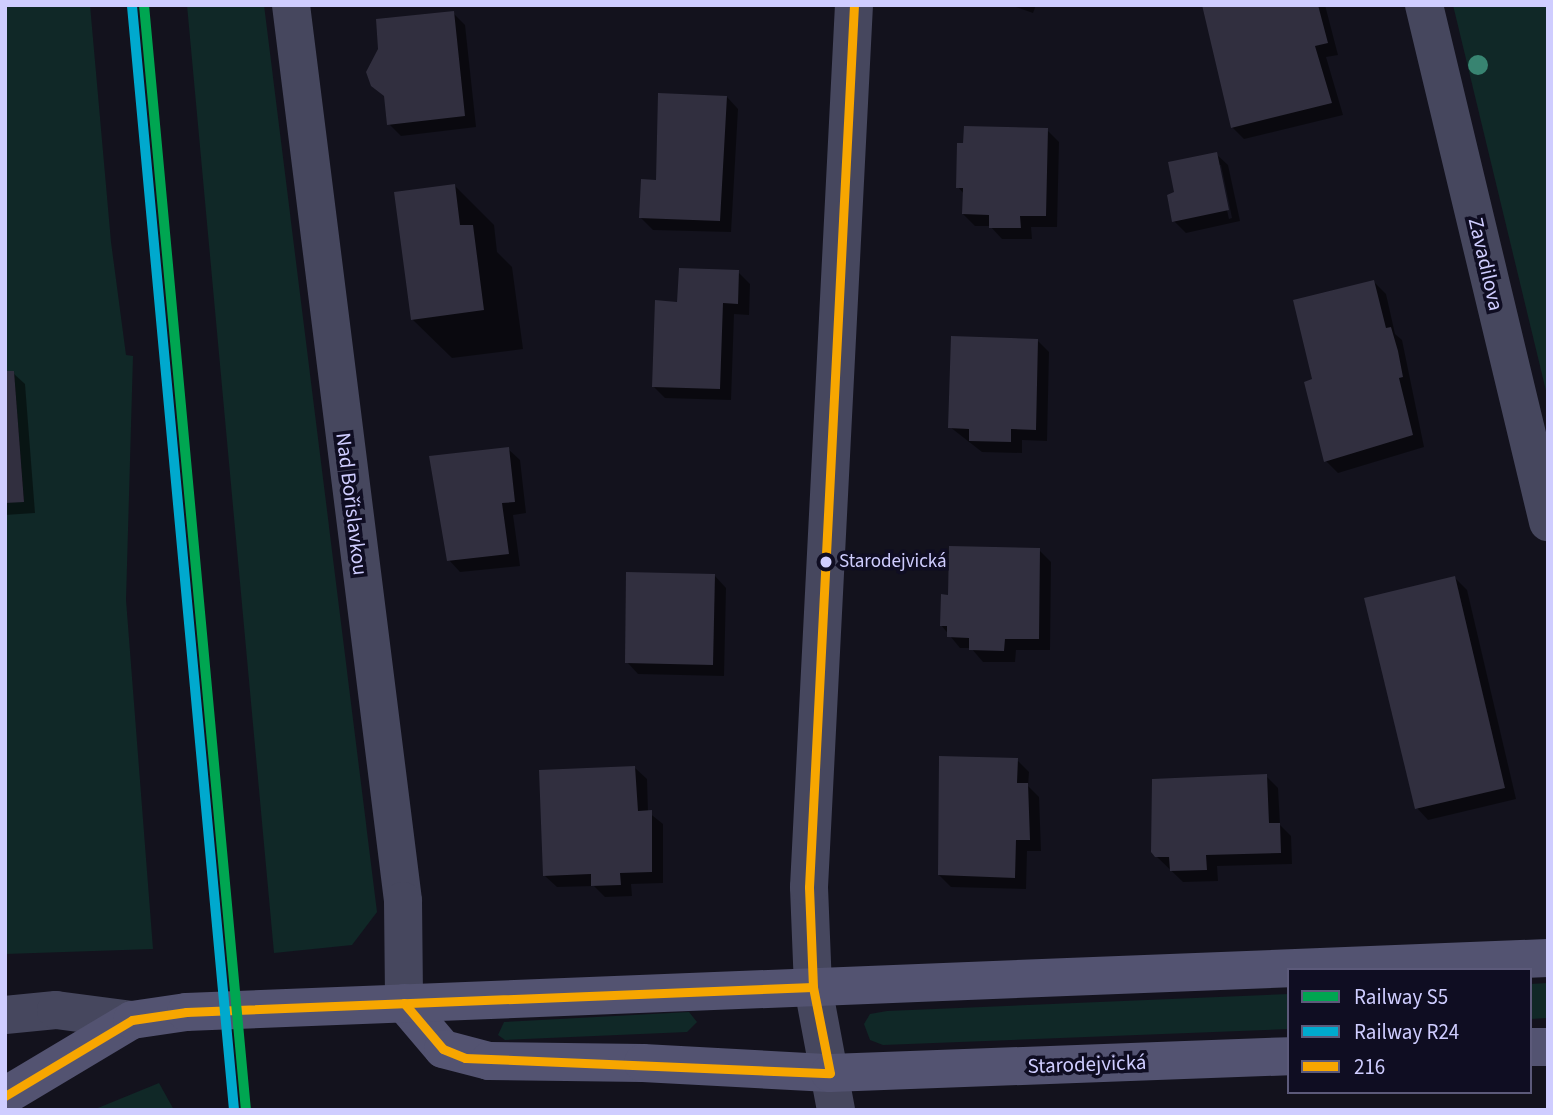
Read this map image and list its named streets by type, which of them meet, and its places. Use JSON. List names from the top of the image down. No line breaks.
{"streets":{"street":["Zavadilova","Nad Bořislavkou","Starodejvická"]},"crossings":[["Nad Bořislavkou","Starodejvická"]],"places":["Starodejvická"],"lines":["rail line S5","transit line 216","rail line R24"],"legend":["Railway S5","Railway R24","216"]}
